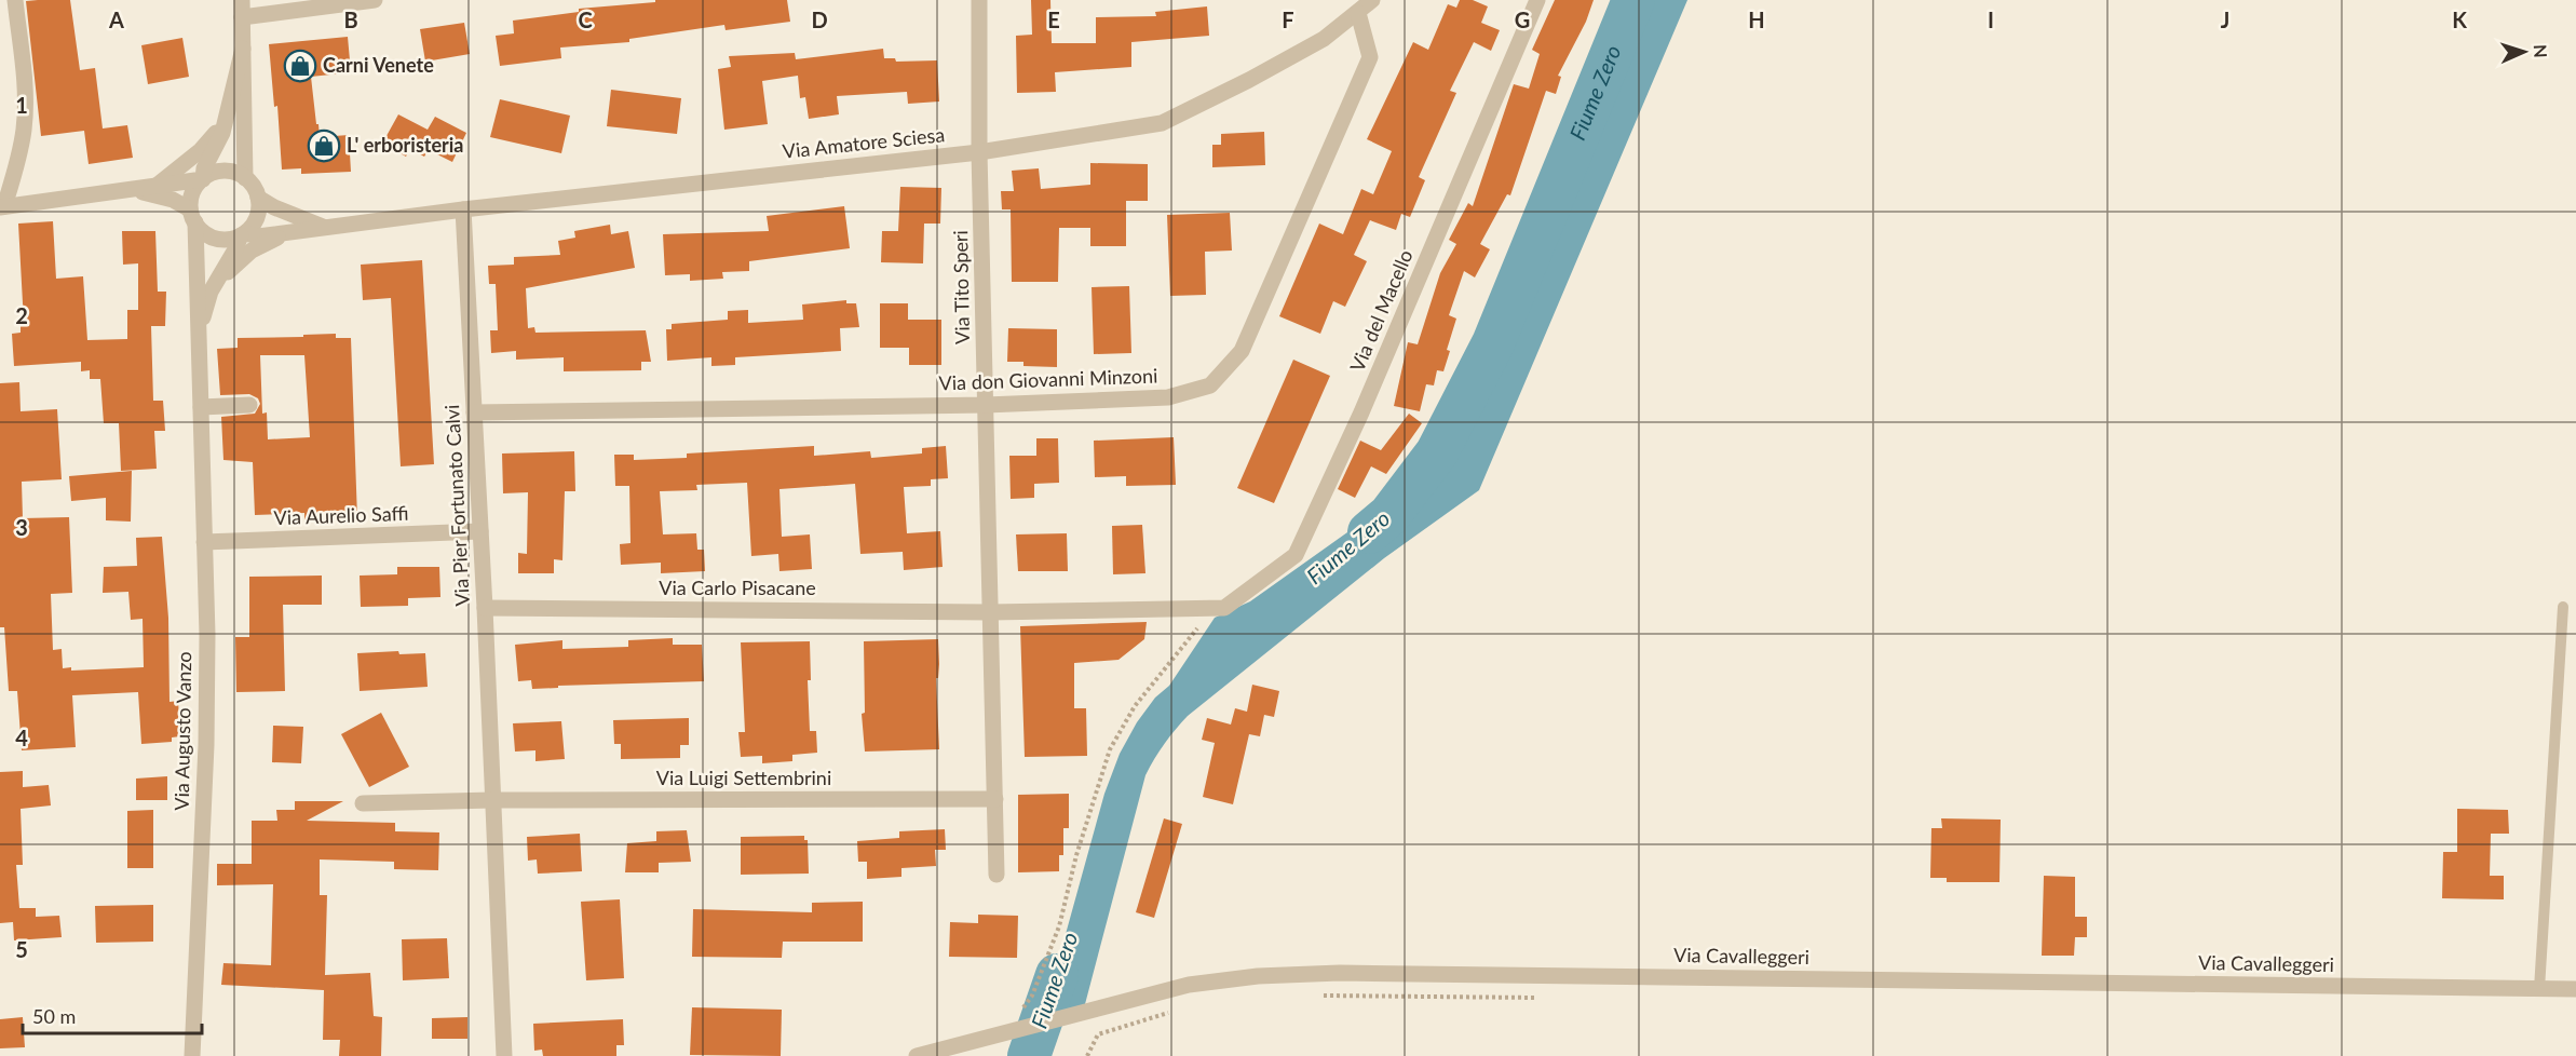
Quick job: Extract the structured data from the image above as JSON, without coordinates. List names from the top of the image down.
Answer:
{
  "streets": {
    "street": [
      "Via Amatore Sciesa",
      "Via Tito Speri",
      "Via del Macello",
      "Via don Giovanni Minzoni",
      "Via Pier Fortunato Calvi",
      "Via Aurelio Saffi",
      "Via Carlo Pisacane",
      "Via Augusto Vanzo",
      "Via Luigi Settembrini",
      "Via Cavalleggeri"
    ]
  },
  "crossings": [
    ["Via Amatore Sciesa", "Via Tito Speri"],
    ["Via Amatore Sciesa", "Via don Giovanni Minzoni"],
    ["Via Amatore Sciesa", "Via Pier Fortunato Calvi"],
    ["Via Amatore Sciesa", "Via Augusto Vanzo"],
    ["Via Tito Speri", "Via don Giovanni Minzoni"],
    ["Via Tito Speri", "Via Carlo Pisacane"],
    ["Via Tito Speri", "Via Luigi Settembrini"],
    ["Via don Giovanni Minzoni", "Via Pier Fortunato Calvi"],
    ["Via Pier Fortunato Calvi", "Via Aurelio Saffi"],
    ["Via Pier Fortunato Calvi", "Via Carlo Pisacane"],
    ["Via Pier Fortunato Calvi", "Via Luigi Settembrini"],
    ["Via Aurelio Saffi", "Via Augusto Vanzo"]
  ],
  "water": ["Fiume Zero"],
  "places": {
    "shop": ["Carni Venete", "L' erboristeria"]
  },
  "scale_bar": "50 m",
  "north": "right",
  "grid": {
    "columns": [
      "A",
      "B",
      "C",
      "D",
      "E",
      "F",
      "G",
      "H",
      "I",
      "J",
      "K"
    ],
    "rows": [
      "1",
      "2",
      "3",
      "4",
      "5"
    ]
  }
}
